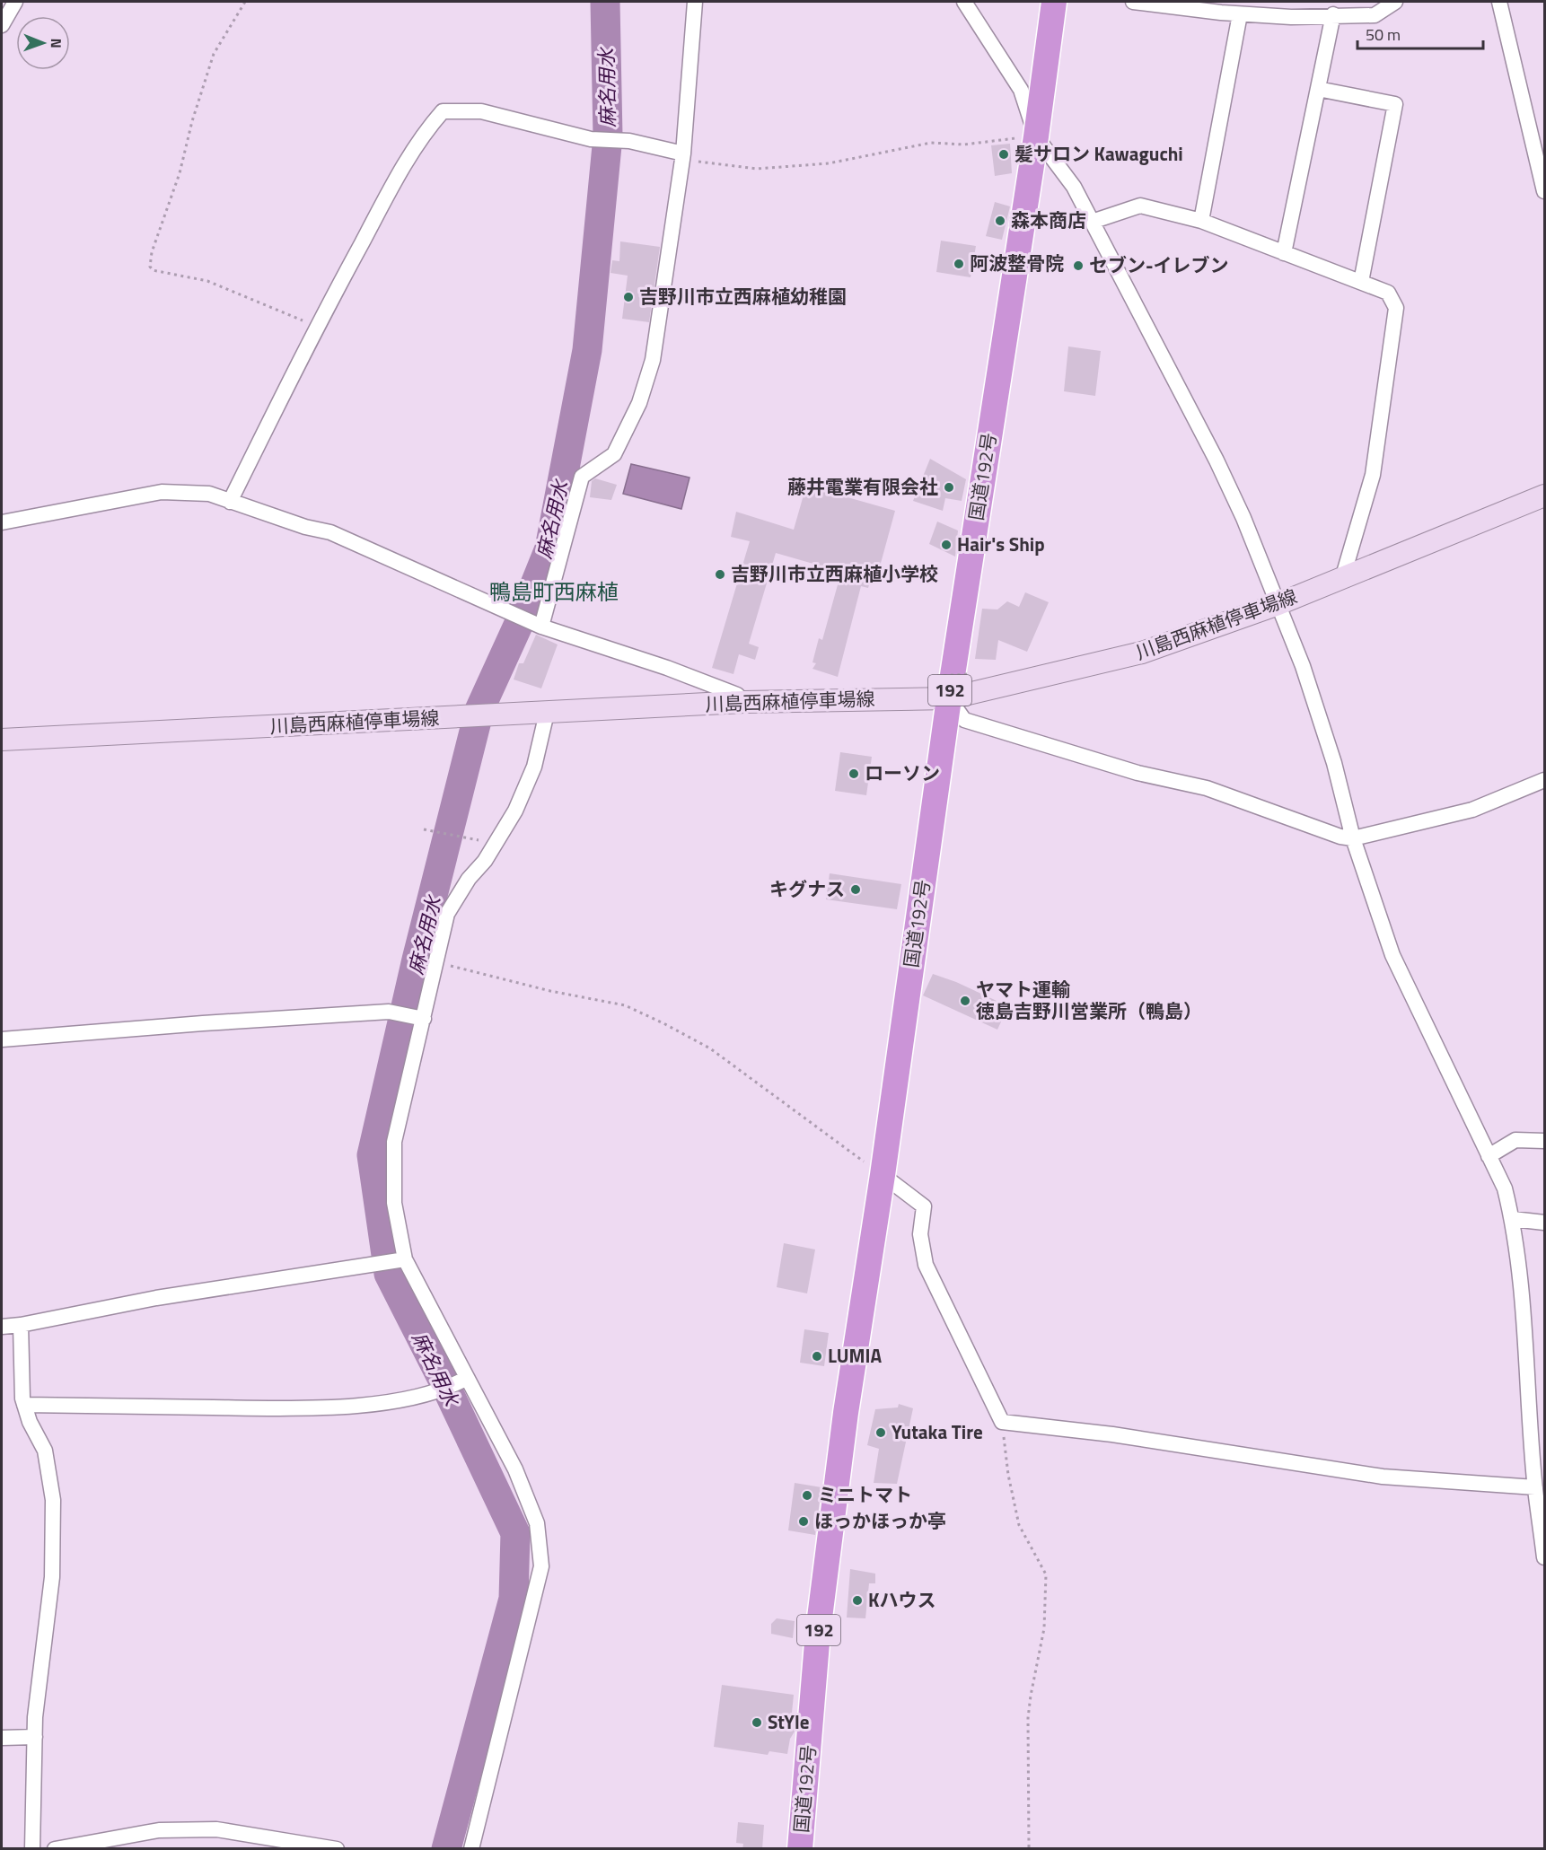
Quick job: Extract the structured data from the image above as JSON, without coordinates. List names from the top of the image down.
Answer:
{
  "streets": {
    "highway": ["国道192号", "192"],
    "main road": ["川島西麻植停車場線"]
  },
  "crossings": [
    ["国道192号", "川島西麻植停車場線"]
  ],
  "districts": ["鴨島町西麻植"],
  "water": ["麻名用水"],
  "places": [
    "髪サロン Kawaguchi",
    "森本商店",
    "阿波整骨院",
    "セブン-イレブン",
    "吉野川市立西麻植幼稚園",
    "藤井電業有限会社",
    "Hair's Ship",
    "吉野川市立西麻植小学校",
    "ローソン",
    "キグナス",
    "ヤマト運輸 徳島吉野川営業所（鴨島）",
    "LUMIA",
    "Yutaka Tire",
    "ミニトマト",
    "ほっかほっか亭",
    "Kハウス",
    "StYle"
  ],
  "scale_bar": "50 m",
  "north": "right"
}
